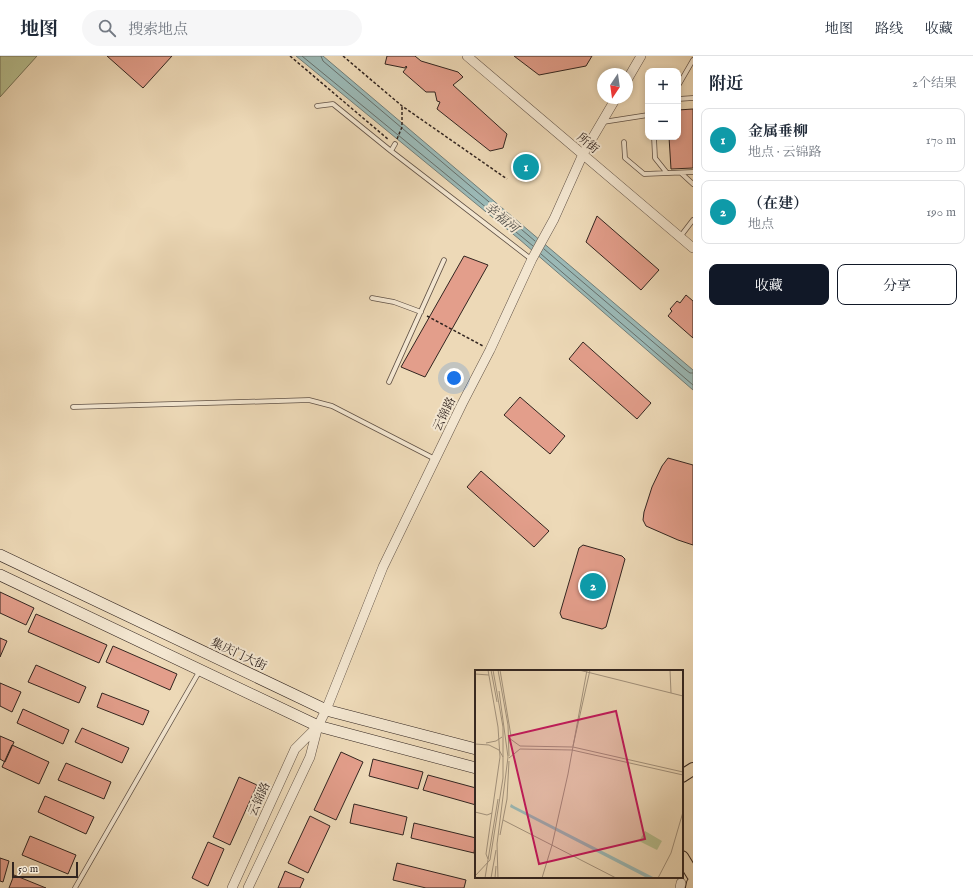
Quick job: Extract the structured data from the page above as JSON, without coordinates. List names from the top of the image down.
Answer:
{
  "streets": {
    "main road": ["集庆门大街"],
    "street": ["所街", "云锦路"]
  },
  "crossings": [
    ["所街", "云锦路"],
    ["云锦路", "集庆门大街"]
  ],
  "water": ["幸福河"],
  "scale_bar": "50 m",
  "north": "bottom",
  "page": {
    "header": "地图",
    "search": "搜索地点",
    "nav": ["地图", "路线", "收藏"],
    "heading": ["附近", "2个结果"],
    "map_buttons": ["+", "−"],
    "list": [
      {
        "mark": "1",
        "name": "金属垂柳",
        "note": "地点 · 云锦路",
        "value": "170 m"
      },
      {
        "mark": "2",
        "name": "（在建）",
        "note": "地点",
        "value": "190 m"
      }
    ],
    "pins": ["1", "2"],
    "buttons": ["收藏", "分享"],
    "scale": "50 m"
  }
}
